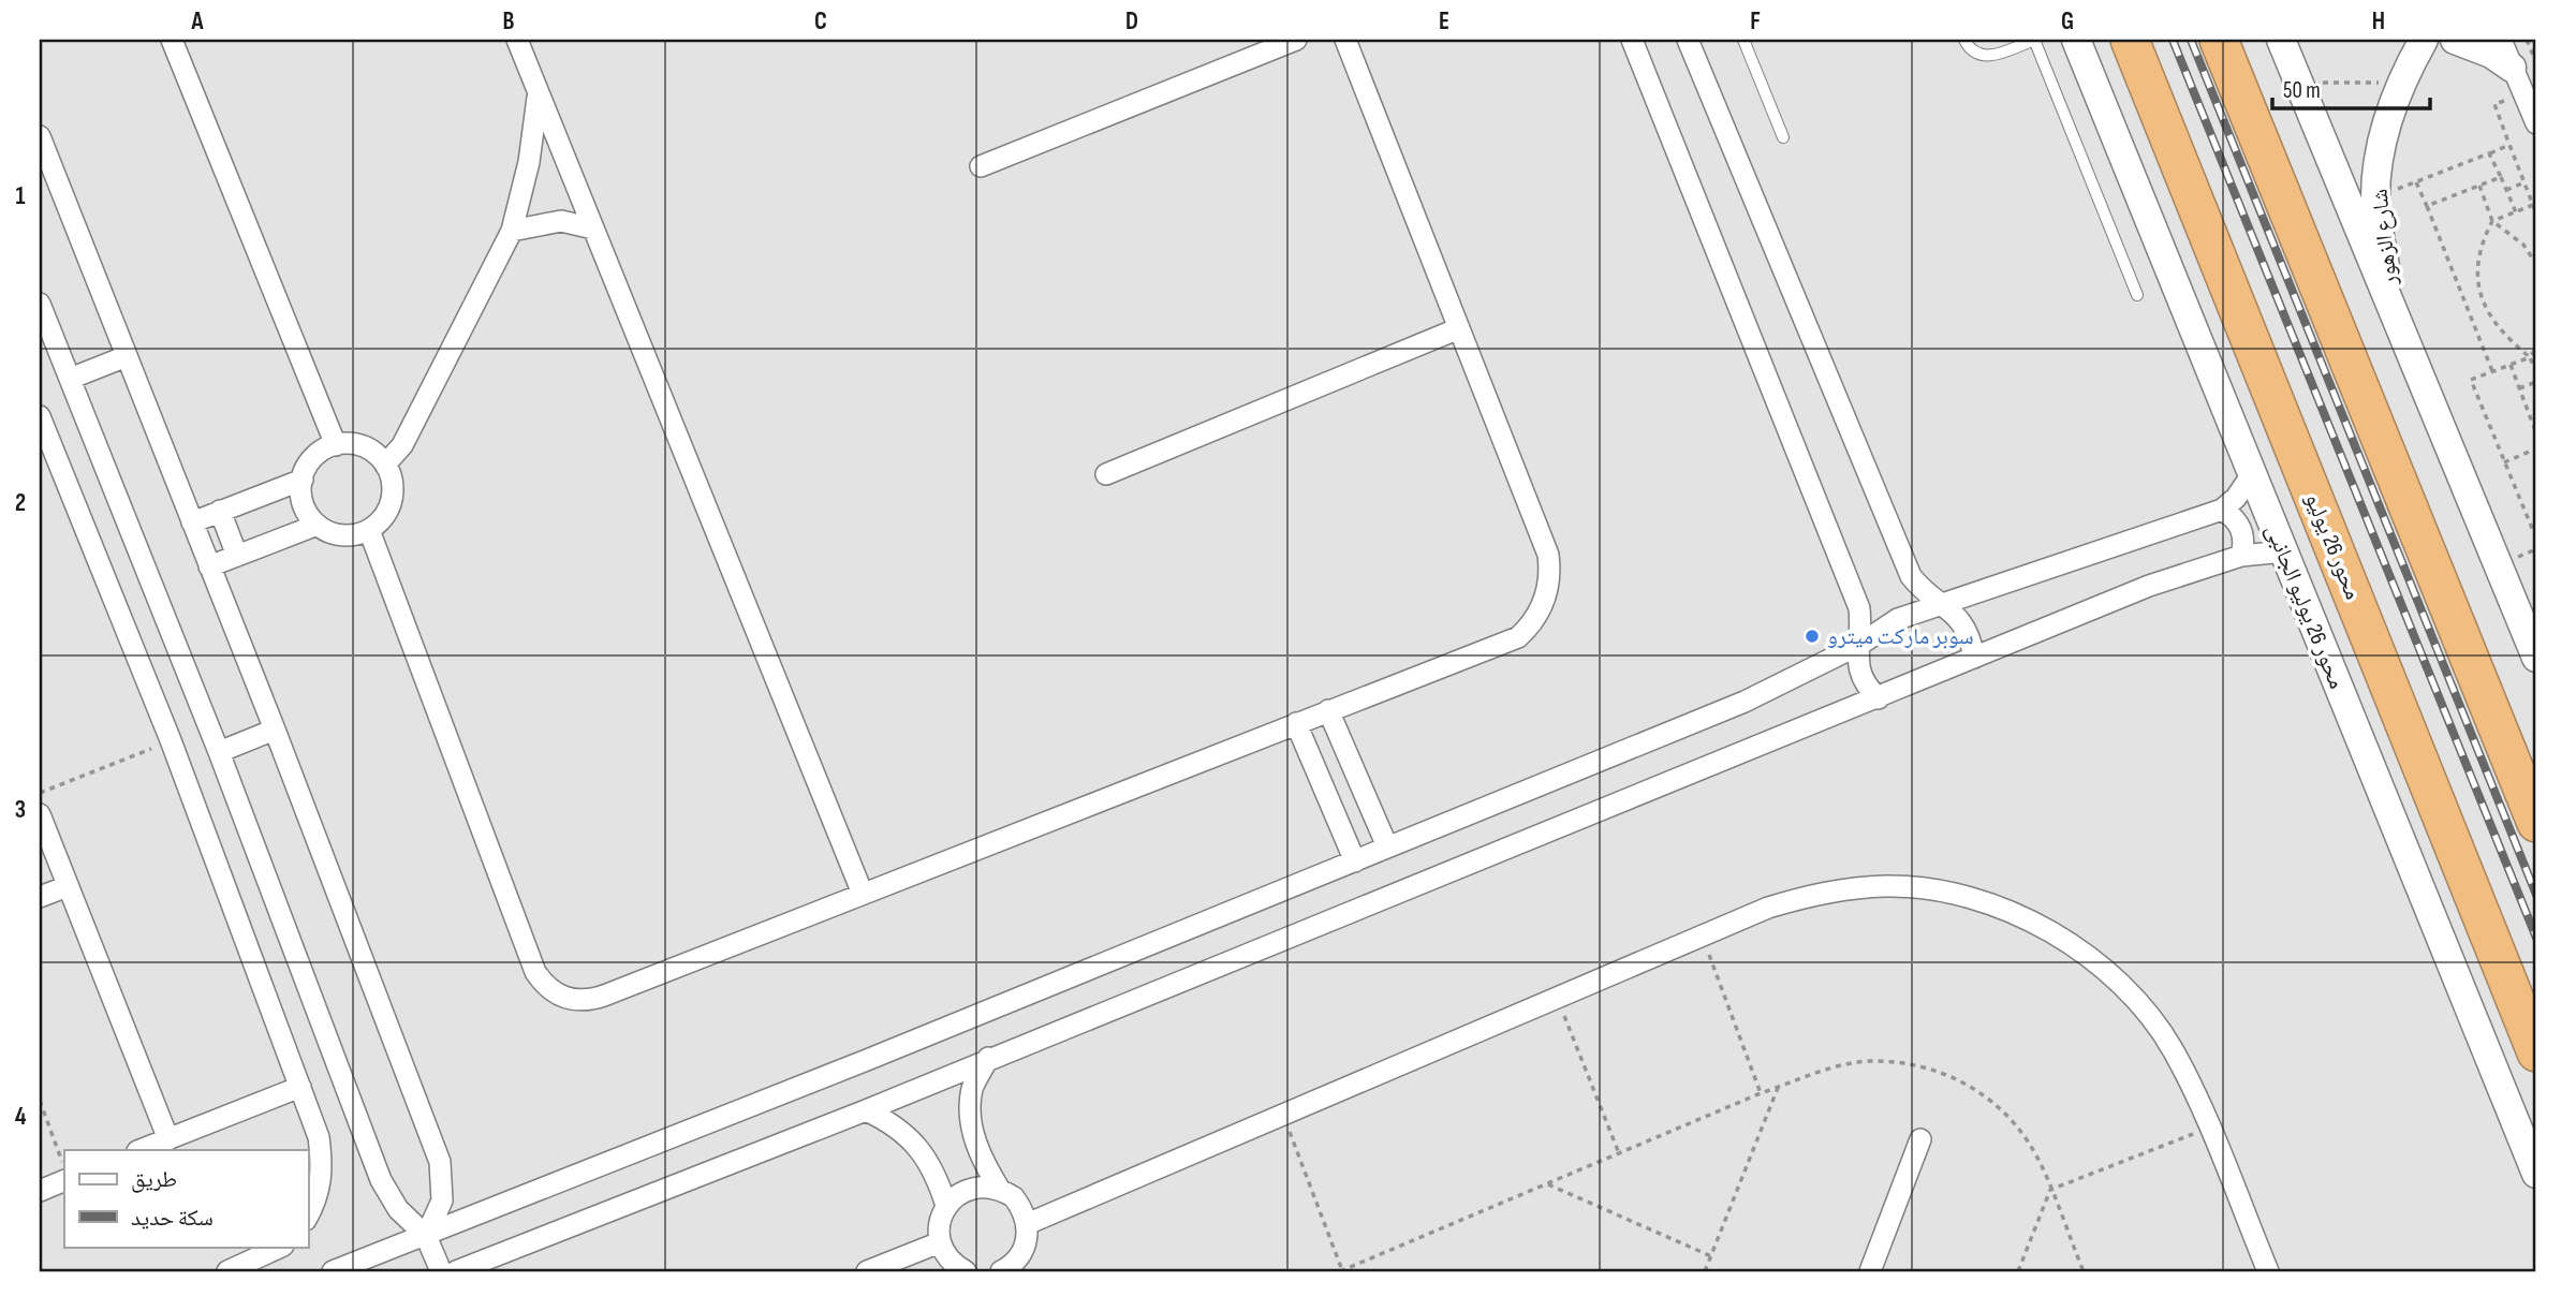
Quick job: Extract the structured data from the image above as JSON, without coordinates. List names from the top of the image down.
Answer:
{
  "streets": {
    "highway": ["محور 26 يوليو"],
    "main road": ["شارع الزهور", "محور 26 يوليو الجانبى"]
  },
  "places": ["سوبر ماركت ميترو"],
  "legend": ["طريق", "سكة حديد"],
  "scale_bar": "50 m",
  "grid": {
    "columns": [
      "A",
      "B",
      "C",
      "D",
      "E",
      "F",
      "G",
      "H"
    ],
    "rows": [
      "1",
      "2",
      "3",
      "4"
    ]
  }
}
